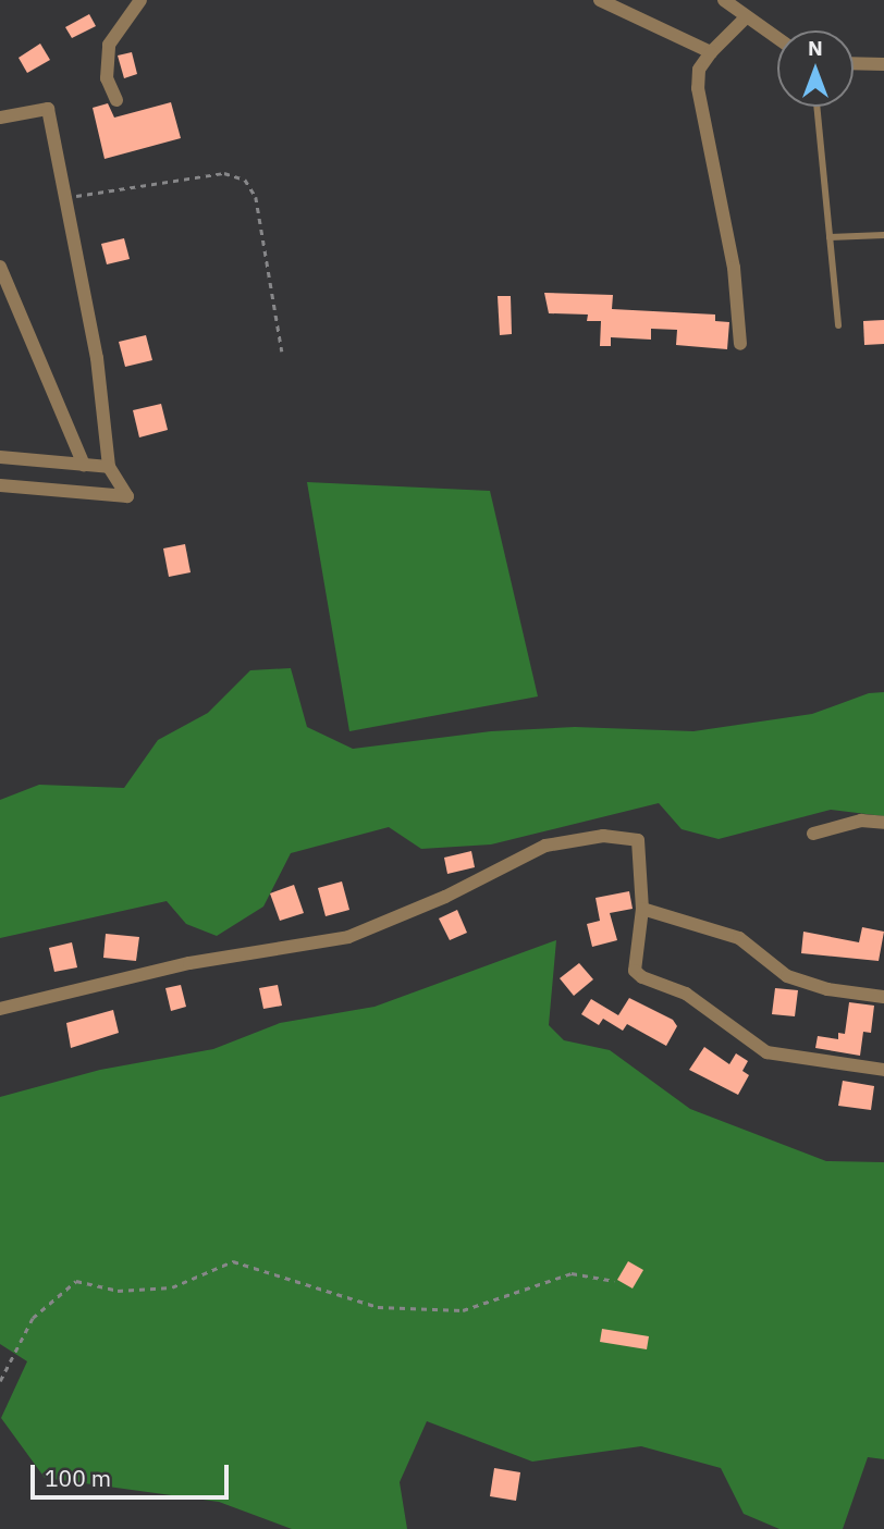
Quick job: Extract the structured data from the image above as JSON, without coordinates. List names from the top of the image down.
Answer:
{
  "scale_bar": "100 m",
  "north": "top"
}
